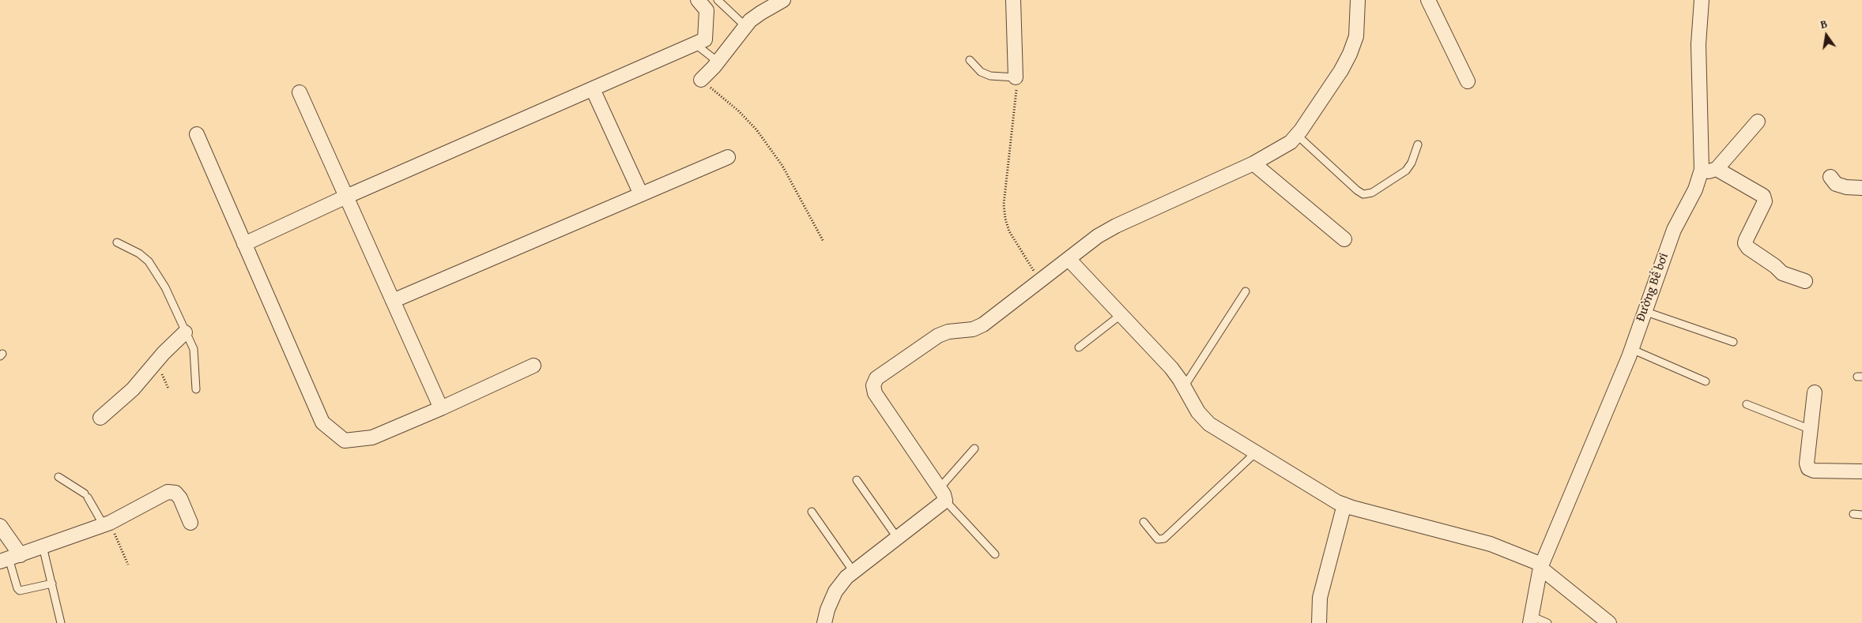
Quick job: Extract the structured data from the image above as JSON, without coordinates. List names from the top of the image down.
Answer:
{
  "streets": {
    "street": ["Đường Bể bơi"]
  },
  "north": "top"
}
